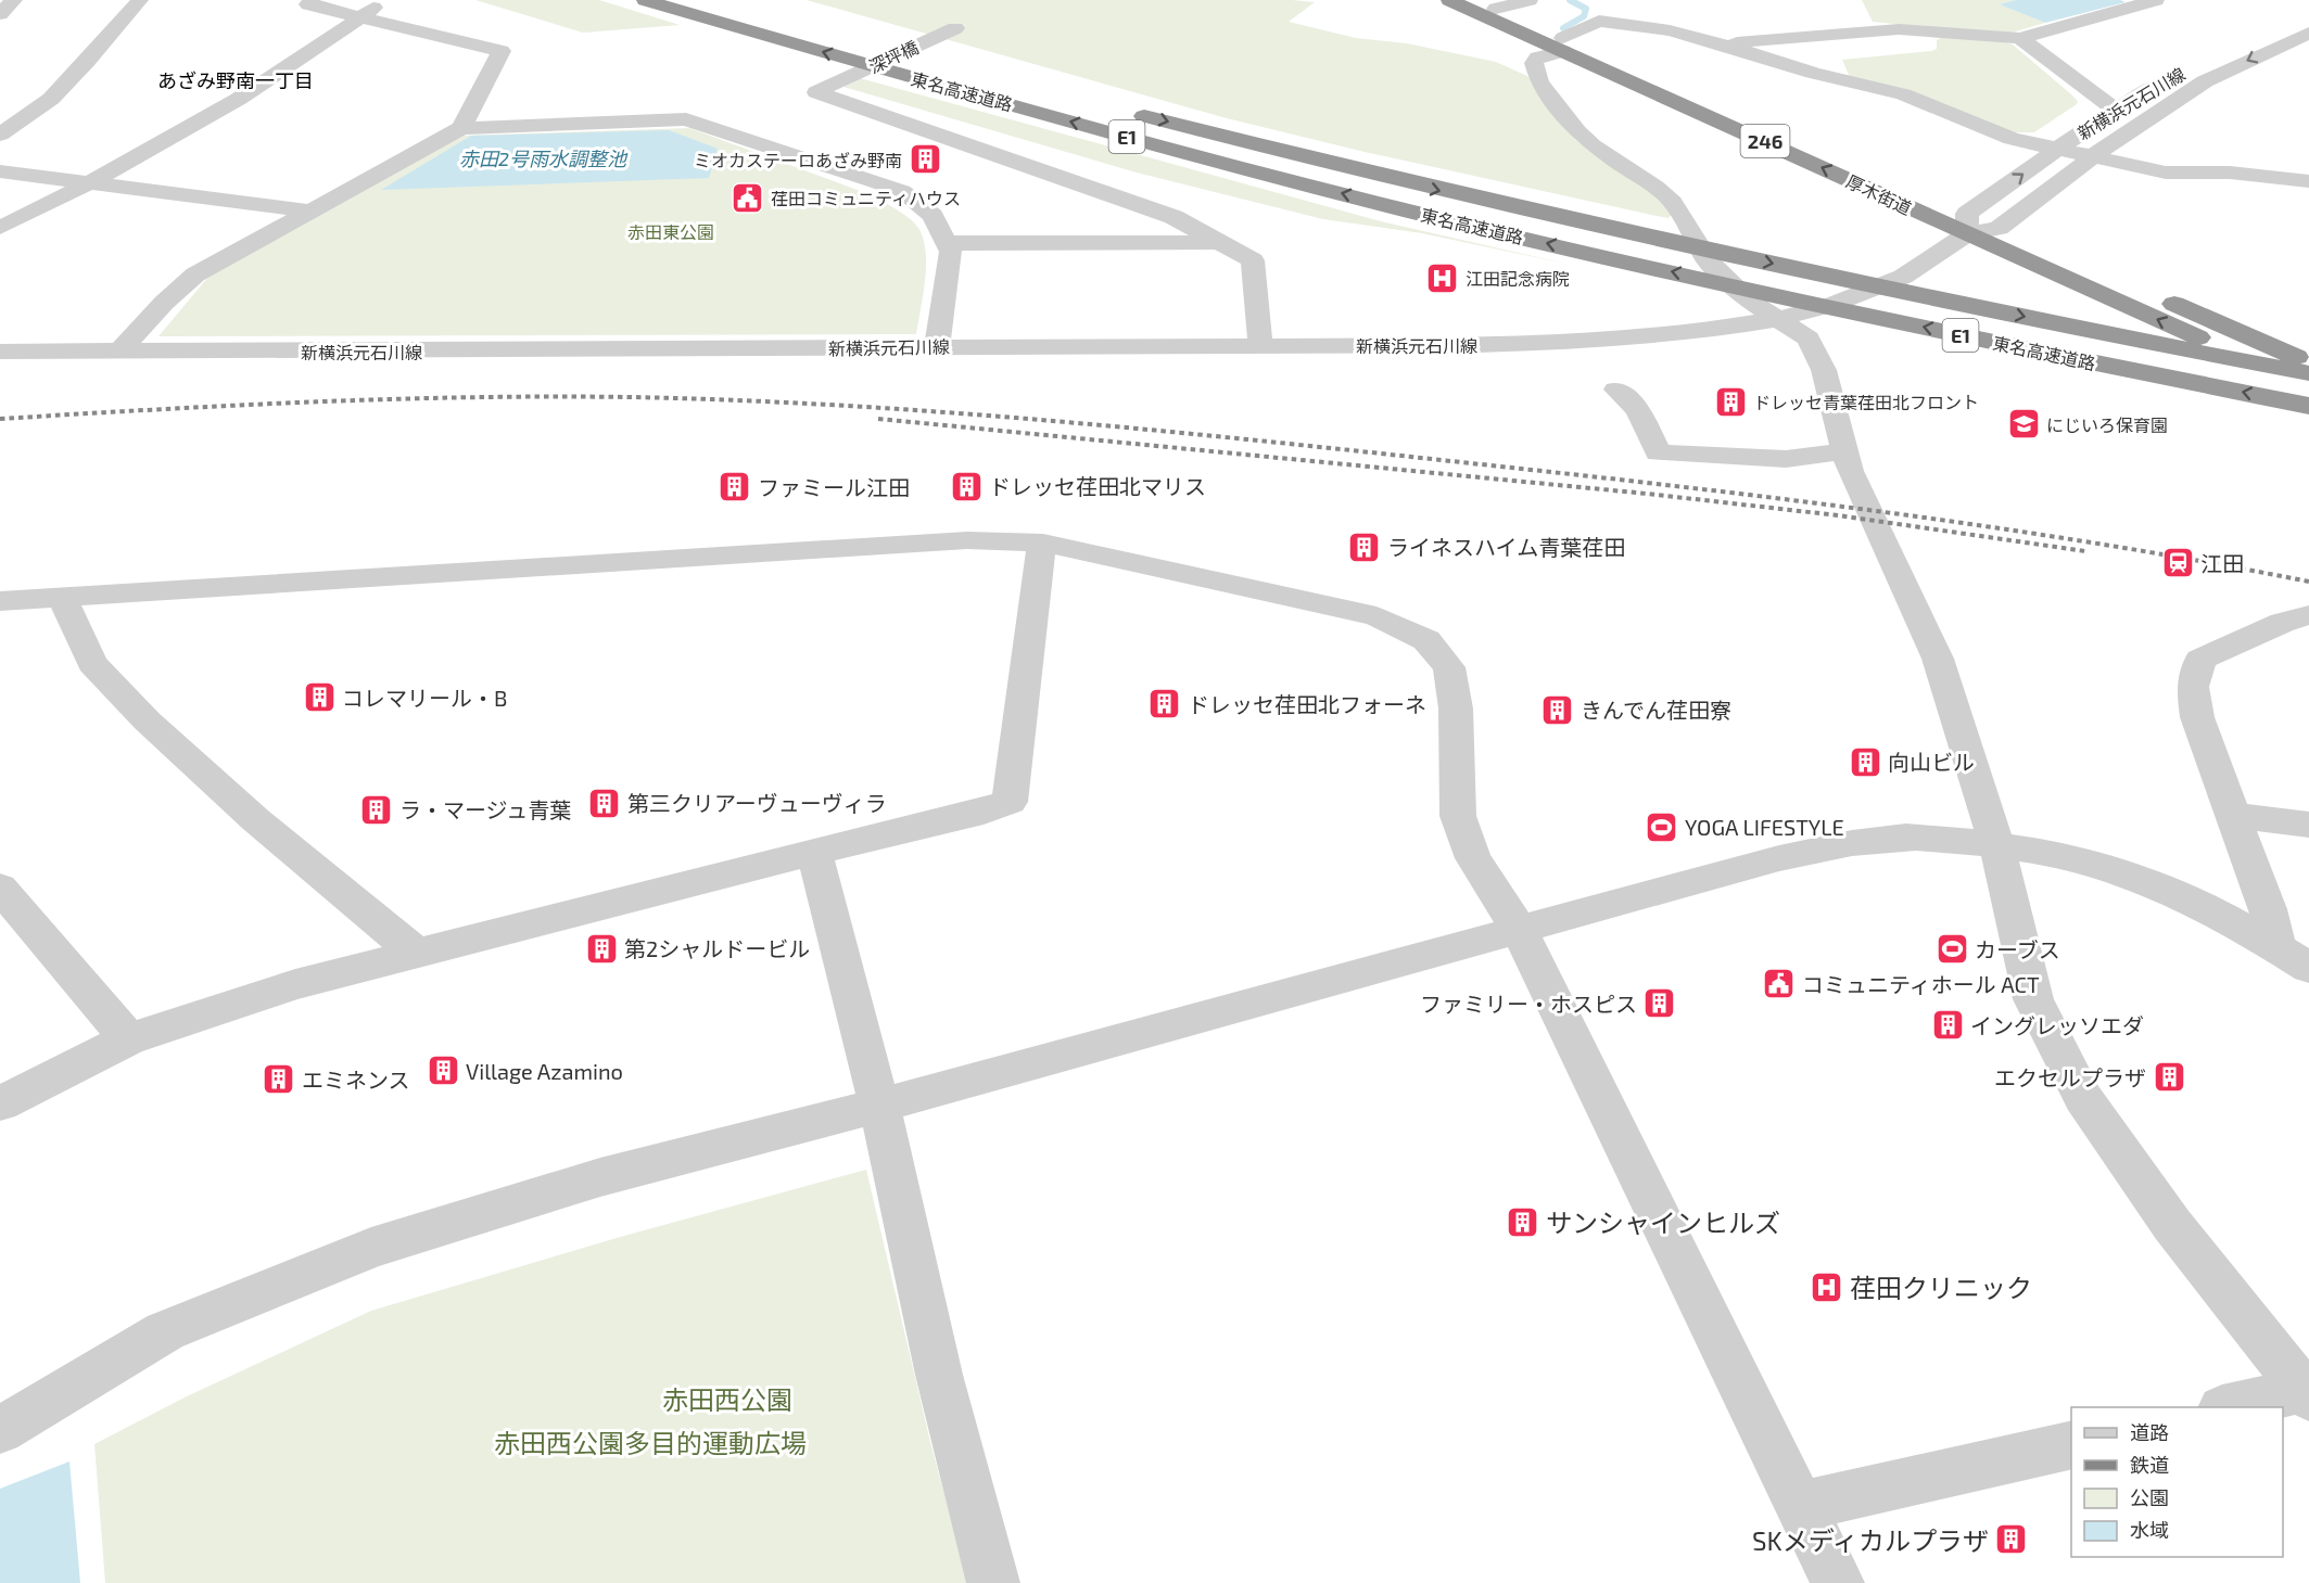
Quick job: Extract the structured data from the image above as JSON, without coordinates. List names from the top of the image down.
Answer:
{
  "streets": {
    "highway": [
      "東名高速道路",
      "E1",
      "246",
      "厚木街道"
    ],
    "street": ["深坪橋", "新横浜元石川線"]
  },
  "crossings": [
    ["新横浜元石川線", "厚木街道"]
  ],
  "districts": ["あざみ野南一丁目"],
  "water": ["赤田2号雨水調整池"],
  "parks": ["赤田東公園", "赤田西公園", "赤田西公園多目的運動広場"],
  "places": {
    "building": [
      "ミオカステーロあざみ野南",
      "ドレッセ青葉荏田北フロント",
      "ドレッセ荏田北マリス",
      "ファミール江田",
      "ライネスハイム青葉荏田",
      "コレマリール・B",
      "ドレッセ荏田北フォーネ",
      "きんでん荏田寮",
      "向山ビル",
      "第三クリアーヴューヴィラ",
      "ラ・マージュ青葉",
      "第2シャルドービル",
      "ファミリー・ホスピス",
      "イングレッソエダ",
      "Village Azamino",
      "エクセルプラザ",
      "エミネンス",
      "サンシャインヒルズ",
      "SKメディカルプラザ"
    ],
    "public building": ["荏田コミュニティハウス", "コミュニティホール ACT"],
    "hospital": ["江田記念病院", "荏田クリニック"],
    "school or university": ["にじいろ保育園"],
    "station": ["江田"],
    "sports": ["YOGA LIFESTYLE", "カーブス"]
  },
  "legend": [
    "道路",
    "鉄道",
    "公園",
    "水域"
  ]
}
